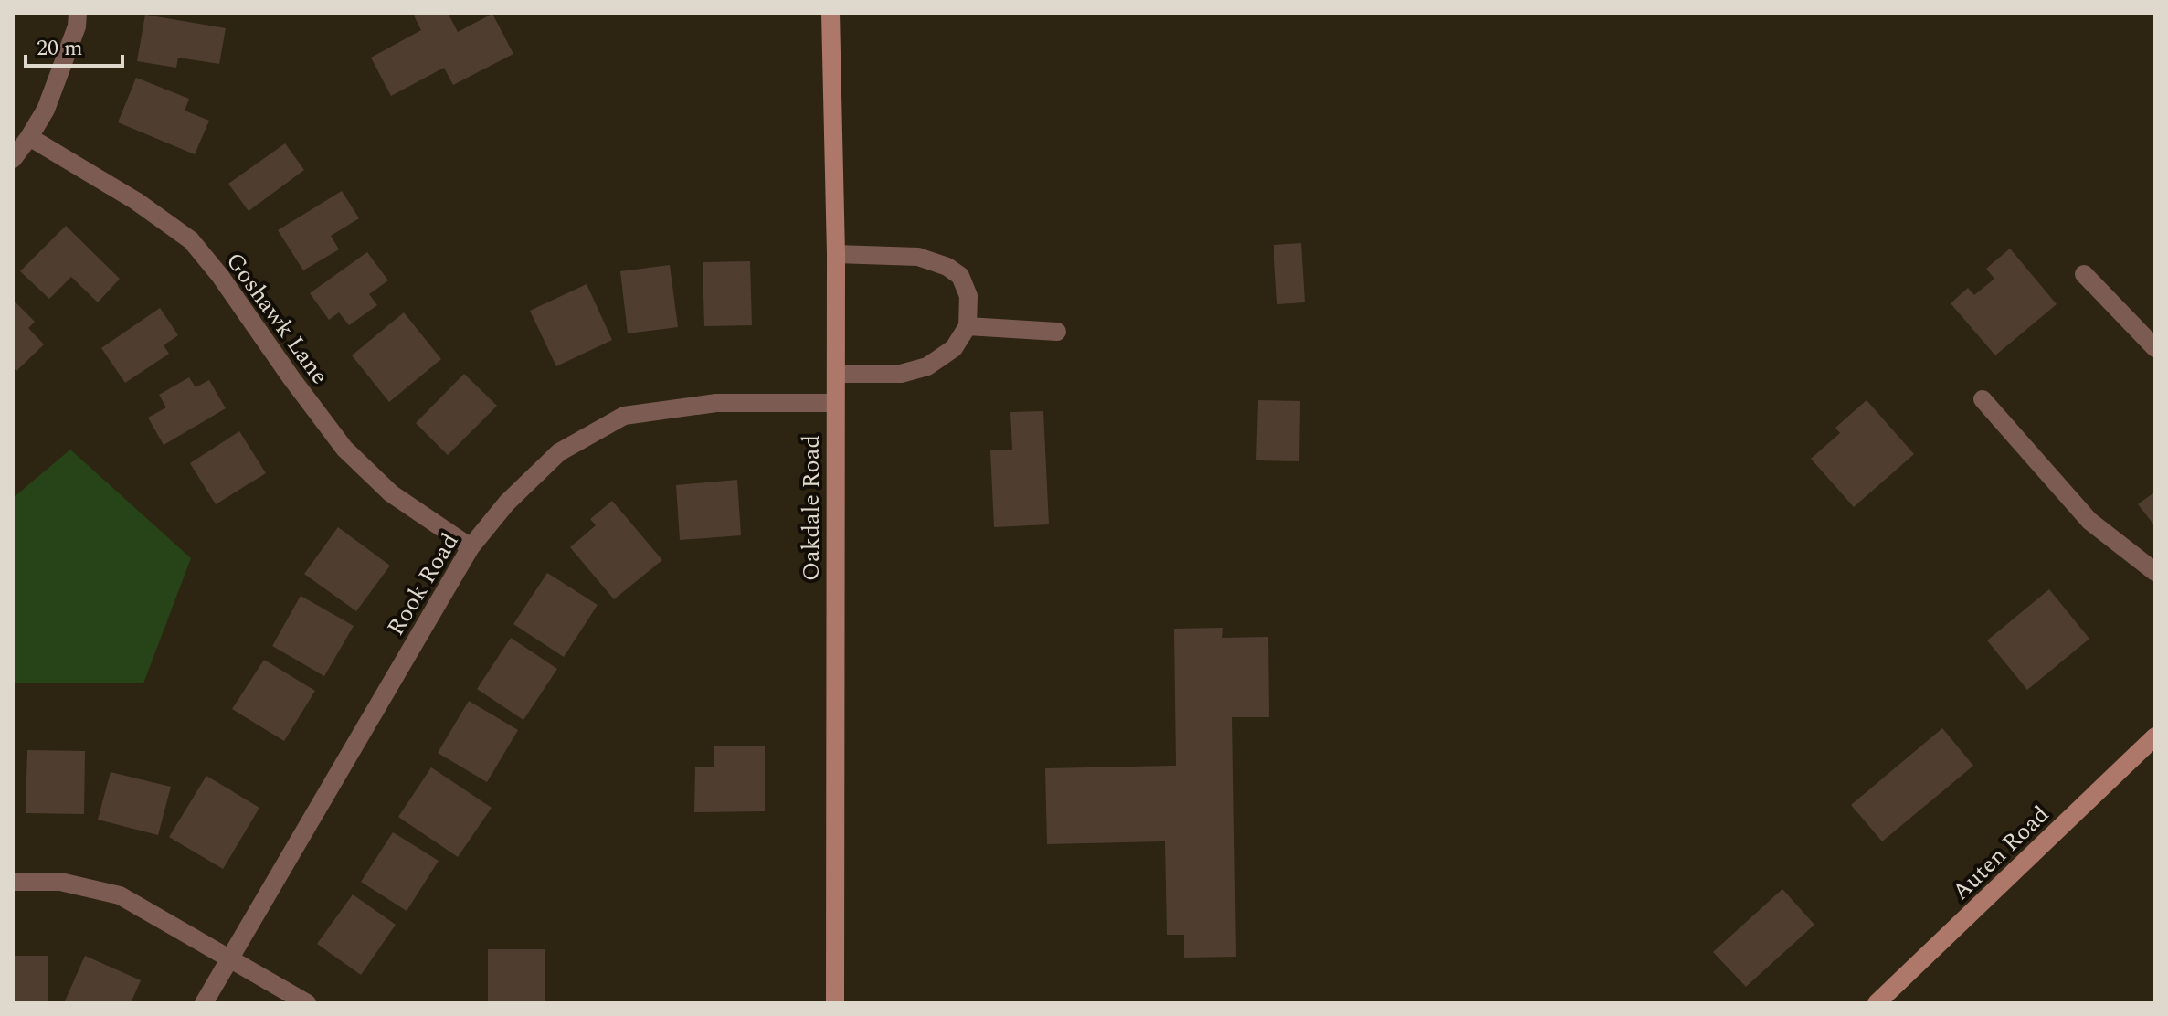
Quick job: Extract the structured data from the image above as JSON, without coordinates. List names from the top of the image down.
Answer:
{
  "streets": {
    "main road": ["Oakdale Road", "Auten Road"],
    "street": ["Goshawk Lane", "Rook Road"]
  },
  "crossings": [
    ["Goshawk Lane", "Rook Road"],
    ["Oakdale Road", "Rook Road"]
  ],
  "scale_bar": "20 m"
}
